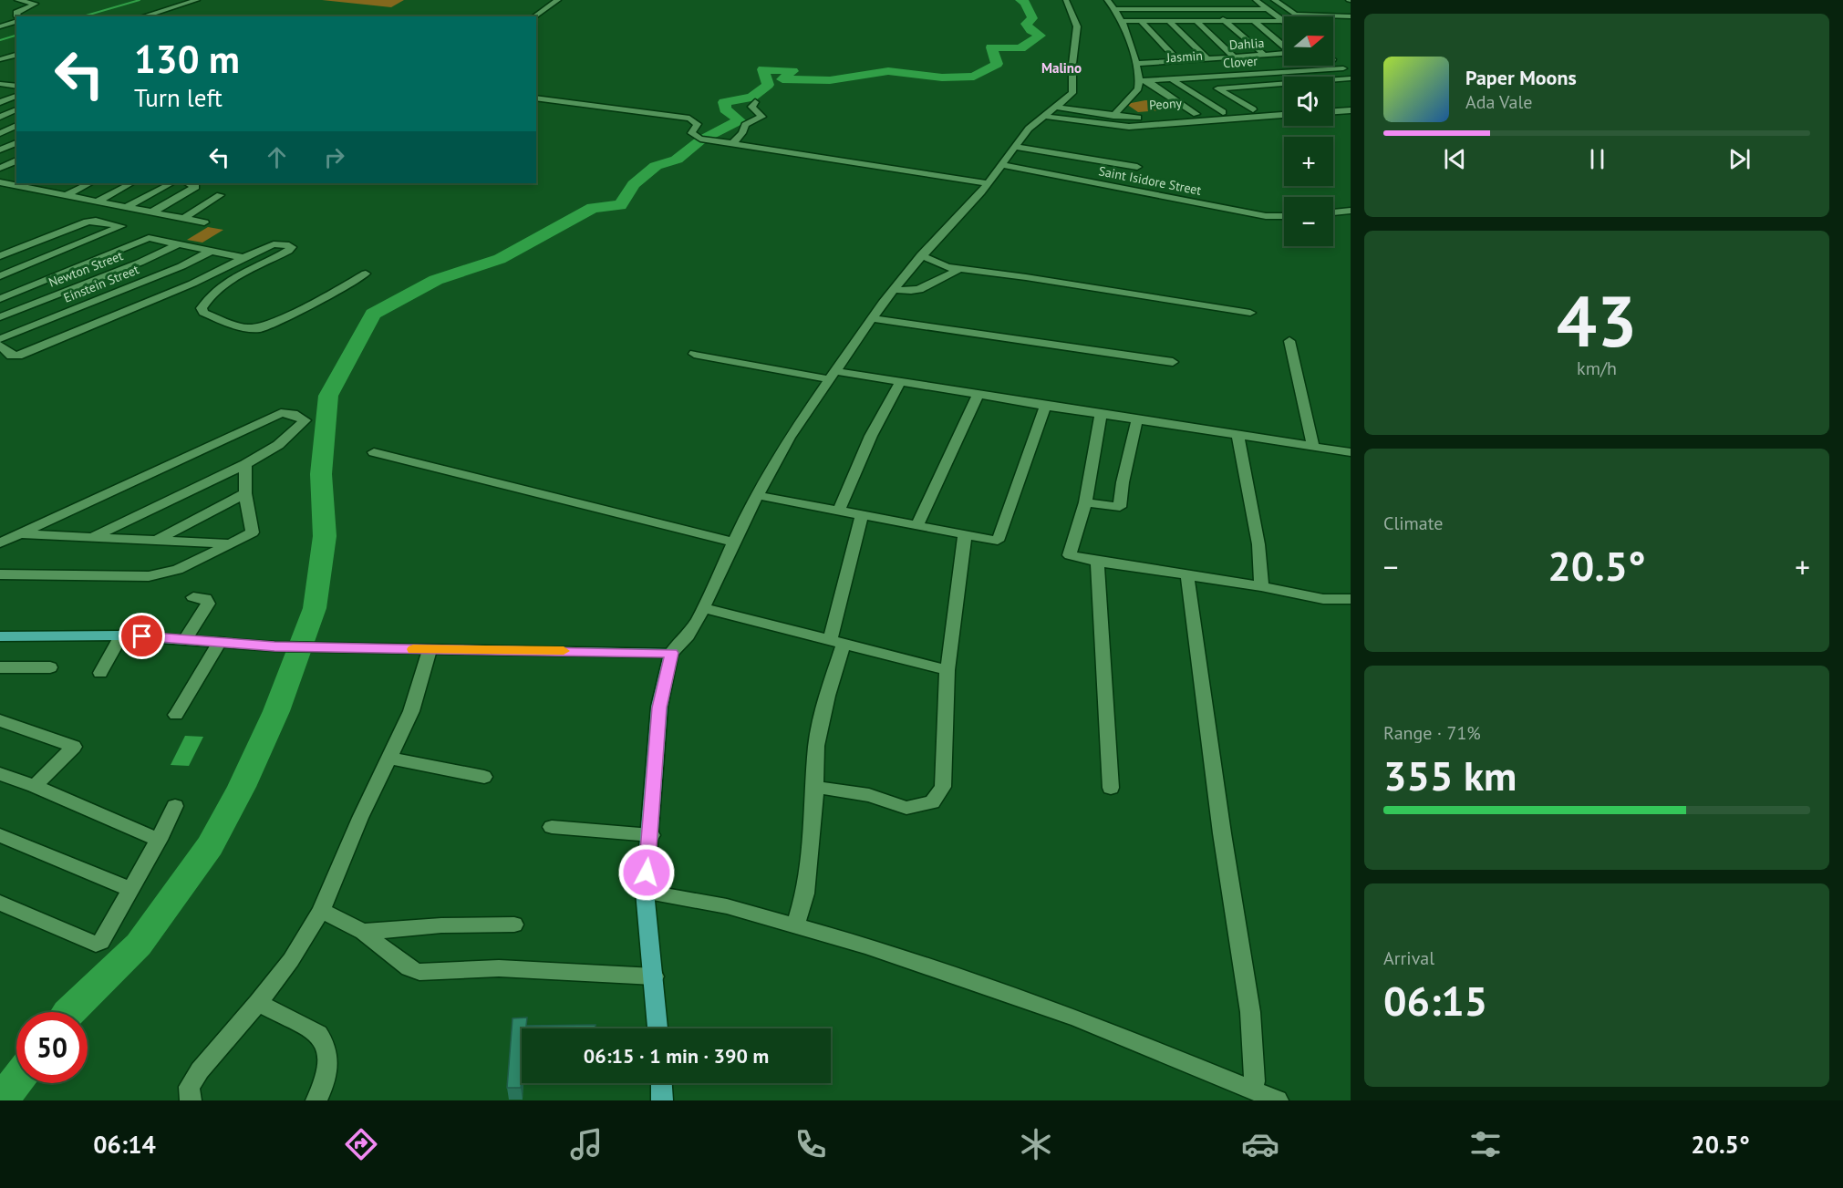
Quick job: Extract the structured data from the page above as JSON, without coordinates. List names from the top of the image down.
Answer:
{
  "streets": {
    "street": [
      "Dahlia",
      "Jasmin",
      "Clover",
      "Peony",
      "Saint Isidore Street",
      "Newton Street",
      "Einstein Street"
    ]
  },
  "districts": ["Malino"],
  "north": "right",
  "page": {
    "map_buttons": ["+", "−"],
    "turn": ["130 m", "Turn left"],
    "song": ["Paper Moons", "Ada Vale"],
    "tile": [
      ["43", "km/h"],
      "Climate",
      ["Range · 71%", "355 km"],
      ["Arrival", "06:15"]
    ],
    "heat": ["−", "20.5°", "+"],
    "limit": "50",
    "trip": "06:15 · 1 min · 390 m",
    "tabs": ["06:14", "20.5°"]
  }
}
